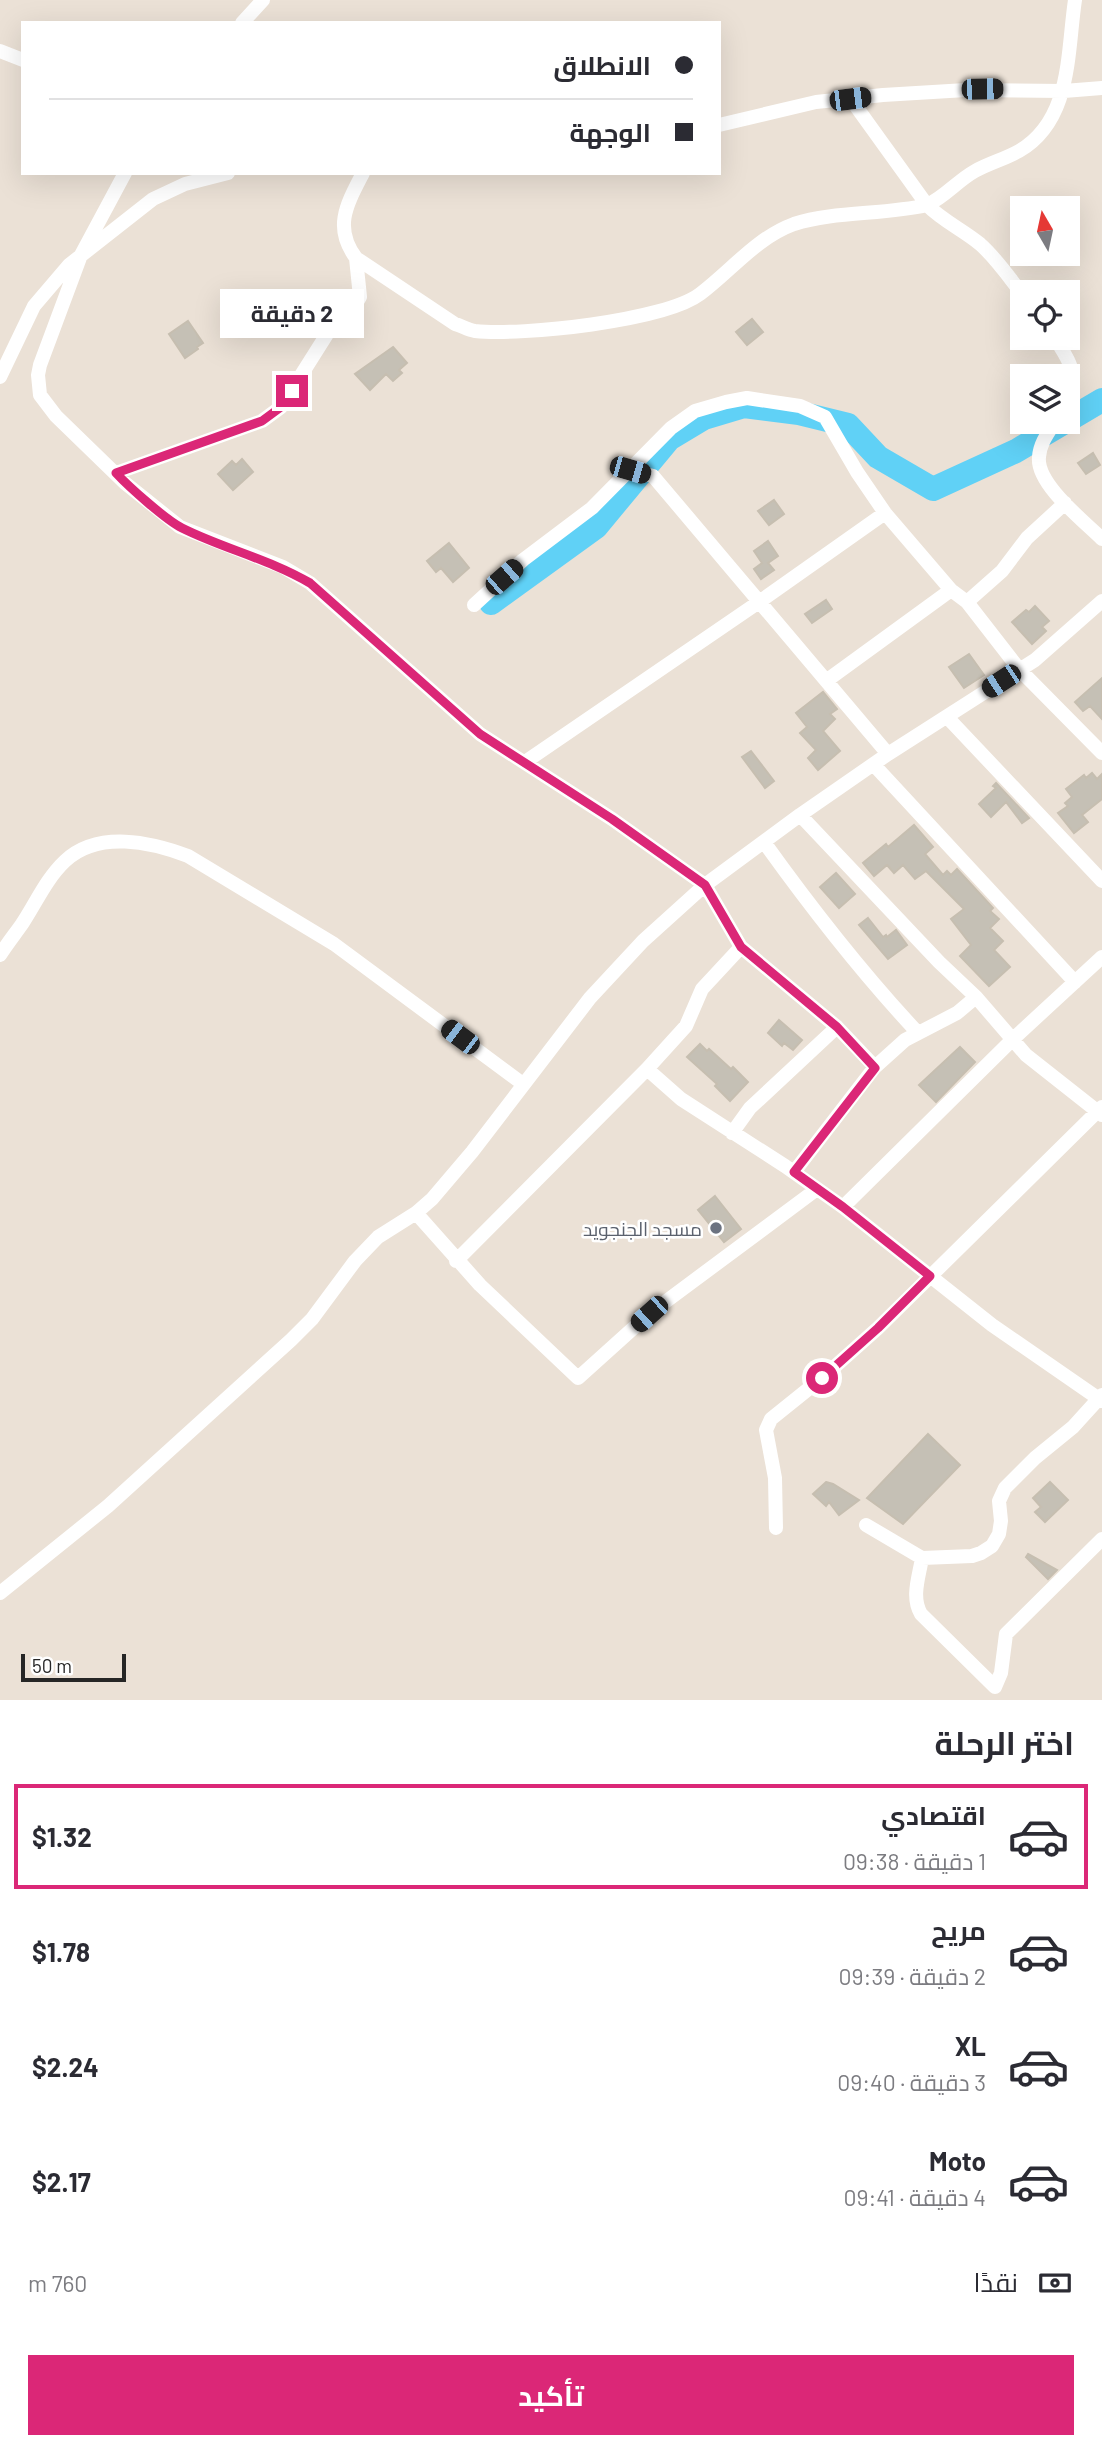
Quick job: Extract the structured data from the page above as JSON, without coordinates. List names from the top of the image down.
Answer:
{
  "places": ["مسجد الجنجويد"],
  "scale_bar": "50 m",
  "north": "top",
  "page": {
    "banner": ["الانطلاق", "الوجهة"],
    "bubble": "2 دقيقة",
    "scale": "50 m",
    "heading": "اختر الرحلة",
    "list": [
      {
        "name": "اقتصادي",
        "note": "1 دقيقة · 09:38",
        "value": "$1.32"
      },
      {
        "name": "مريح",
        "note": "2 دقيقة · 09:39",
        "value": "$1.78"
      },
      {
        "name": "XL",
        "note": "3 دقيقة · 09:40",
        "value": "$2.24"
      },
      {
        "name": "Moto",
        "note": "4 دقيقة · 09:41",
        "value": "$2.17"
      }
    ],
    "pay": ["نقدًا", "760 m"],
    "buttons": "تأكيد"
  }
}
